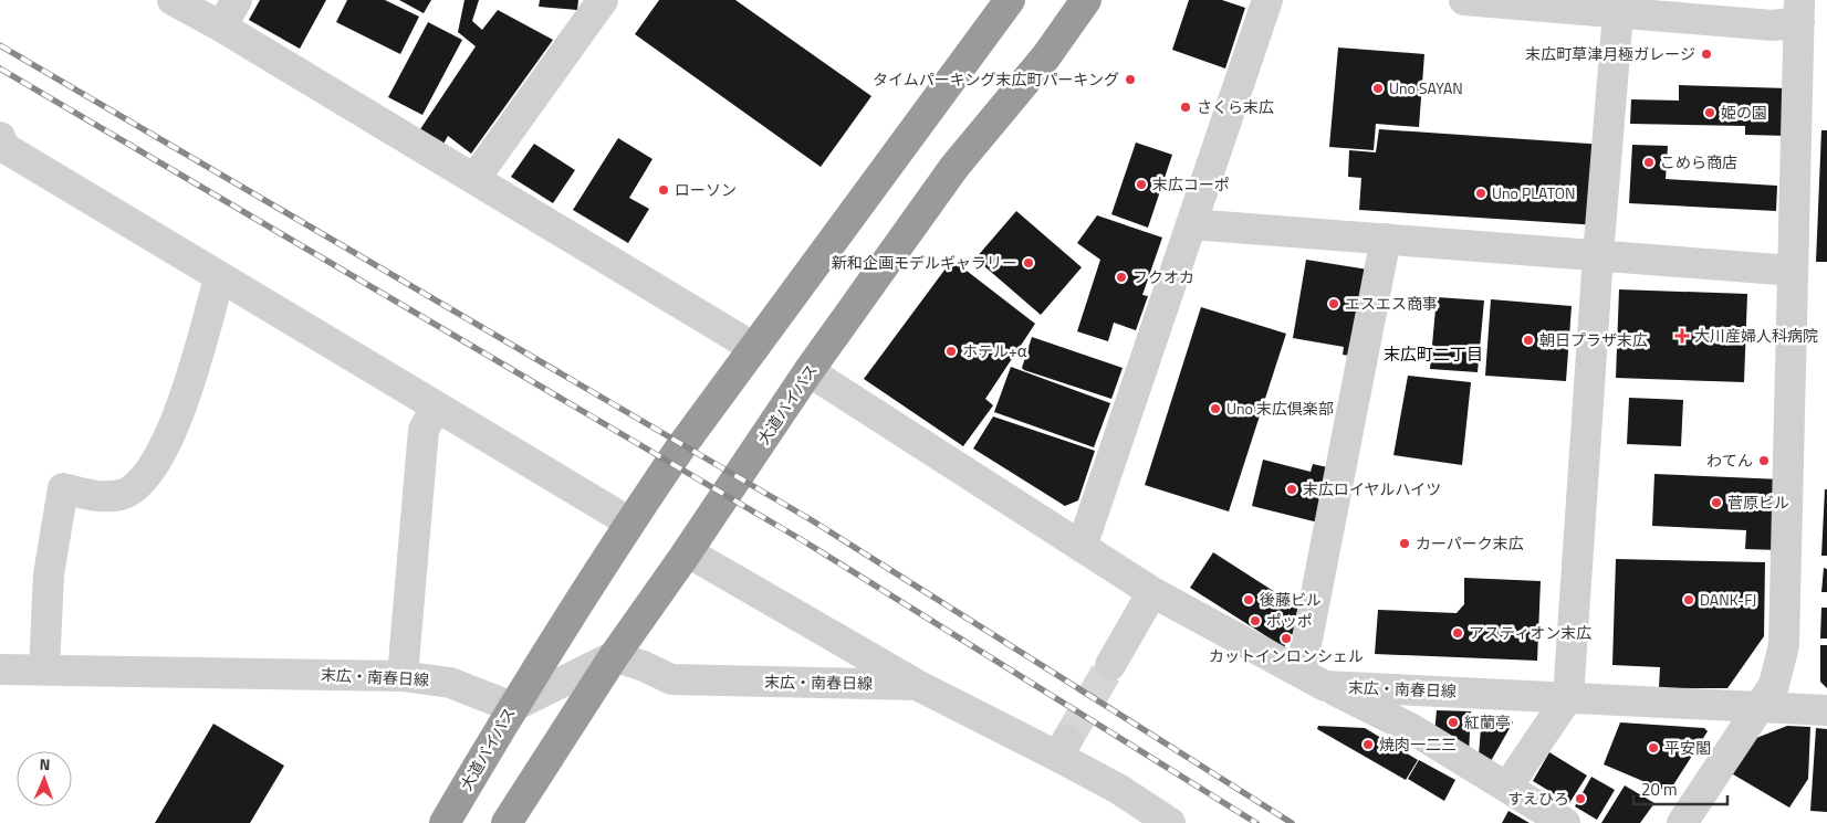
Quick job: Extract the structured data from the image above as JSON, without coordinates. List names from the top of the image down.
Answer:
{
  "streets": {
    "highway": ["大道バイパス"],
    "street": ["末広・南春日線"]
  },
  "crossings": [
    ["大道バイパス", "末広・南春日線"]
  ],
  "districts": ["末広町二丁目"],
  "places": {
    "other": [
      "末広町草津月極ガレージ",
      "タイムパーキング末広町パーキング",
      "Uno SAYAN",
      "さくら末広",
      "姫の園",
      "こめら商店",
      "末広コーポ",
      "ローソン",
      "Uno PLATON",
      "新和企画モデルギャラリー",
      "フクオカ",
      "エスエス商事",
      "朝日プラザ末広",
      "ホテル+α",
      "Uno 末広倶楽部",
      "わてん",
      "末広ロイヤルハイツ",
      "菅原ビル",
      "カーパーク末広",
      "後藤ビル",
      "DANK-FJ",
      "ポッポ",
      "アスティオン末広",
      "カットインロンシェル",
      "紅蘭亭",
      "焼肉一二三",
      "平安閣",
      "すえひろ"
    ],
    "health": ["大川産婦人科病院"]
  },
  "scale_bar": "20 m",
  "north": "top"
}
